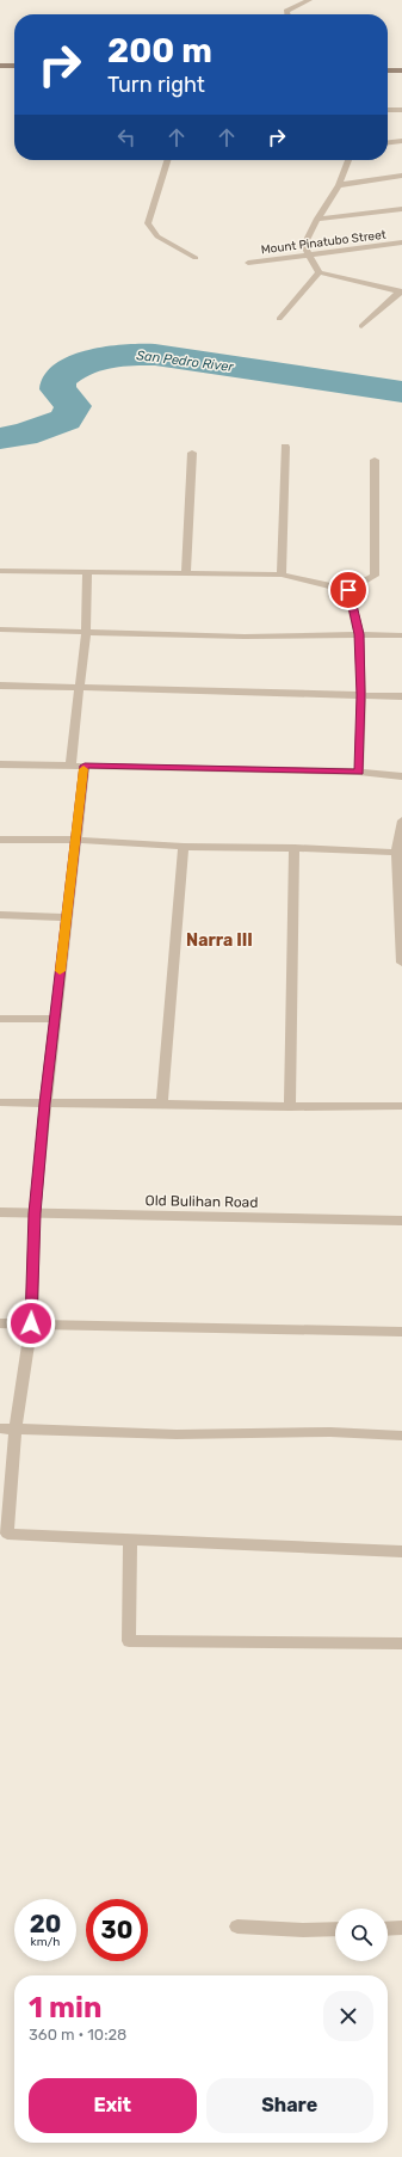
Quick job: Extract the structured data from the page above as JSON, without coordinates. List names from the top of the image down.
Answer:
{
  "streets": {
    "street": ["Mount Pinatubo Street", "Old Bulihan Road"]
  },
  "districts": ["Narra III"],
  "water": ["San Pedro River"],
  "page": {
    "turn": ["200 m", "Turn right"],
    "speed": "20 km/h",
    "limit": "30",
    "heading": ["1 min", "360 m · 10:28"],
    "buttons": ["Exit", "Share"]
  }
}
